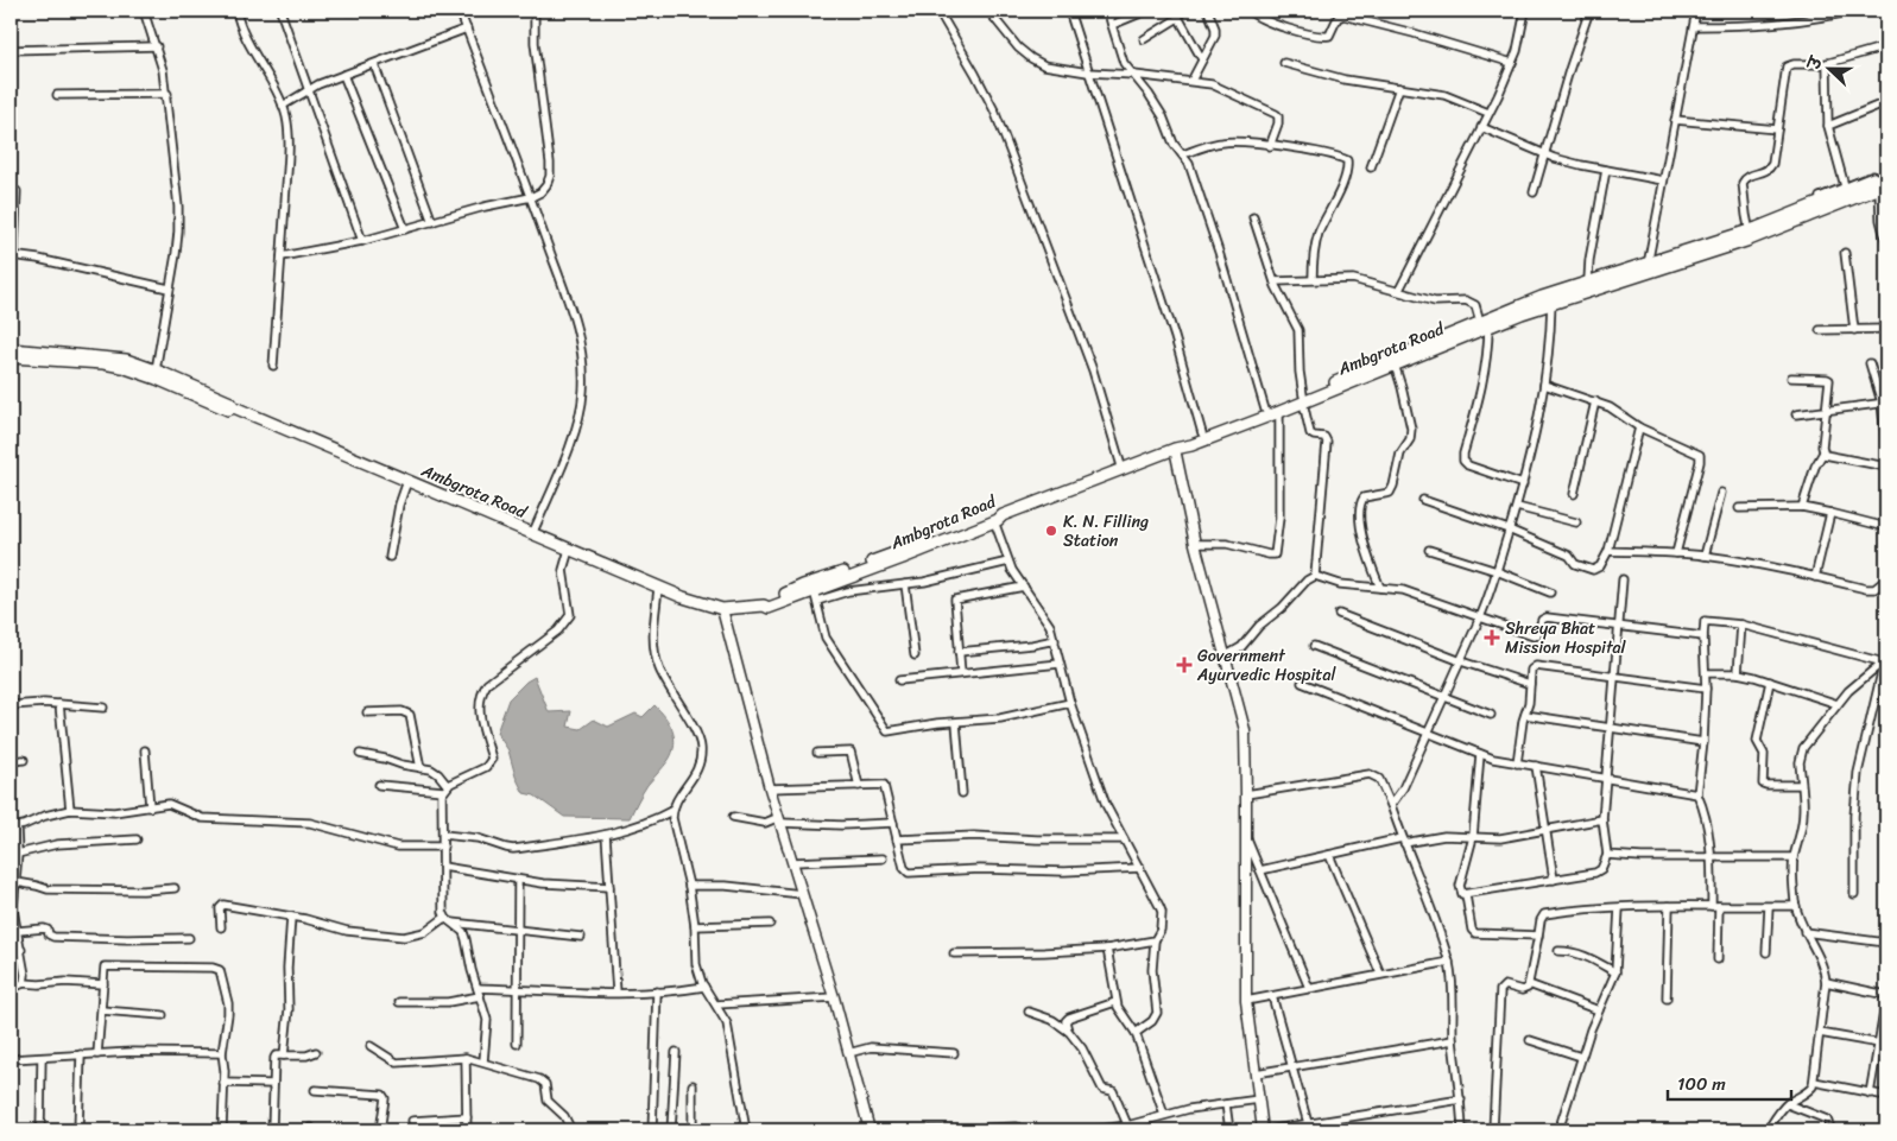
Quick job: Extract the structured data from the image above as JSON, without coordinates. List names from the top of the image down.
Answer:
{
  "streets": {
    "main road": ["Ambgrota Road"]
  },
  "places": {
    "other": ["K. N. Filling Station"],
    "health": ["Shreya Bhat Mission Hospital", "Government Ayurvedic Hospital"]
  },
  "scale_bar": "100 m",
  "north": "left"
}
